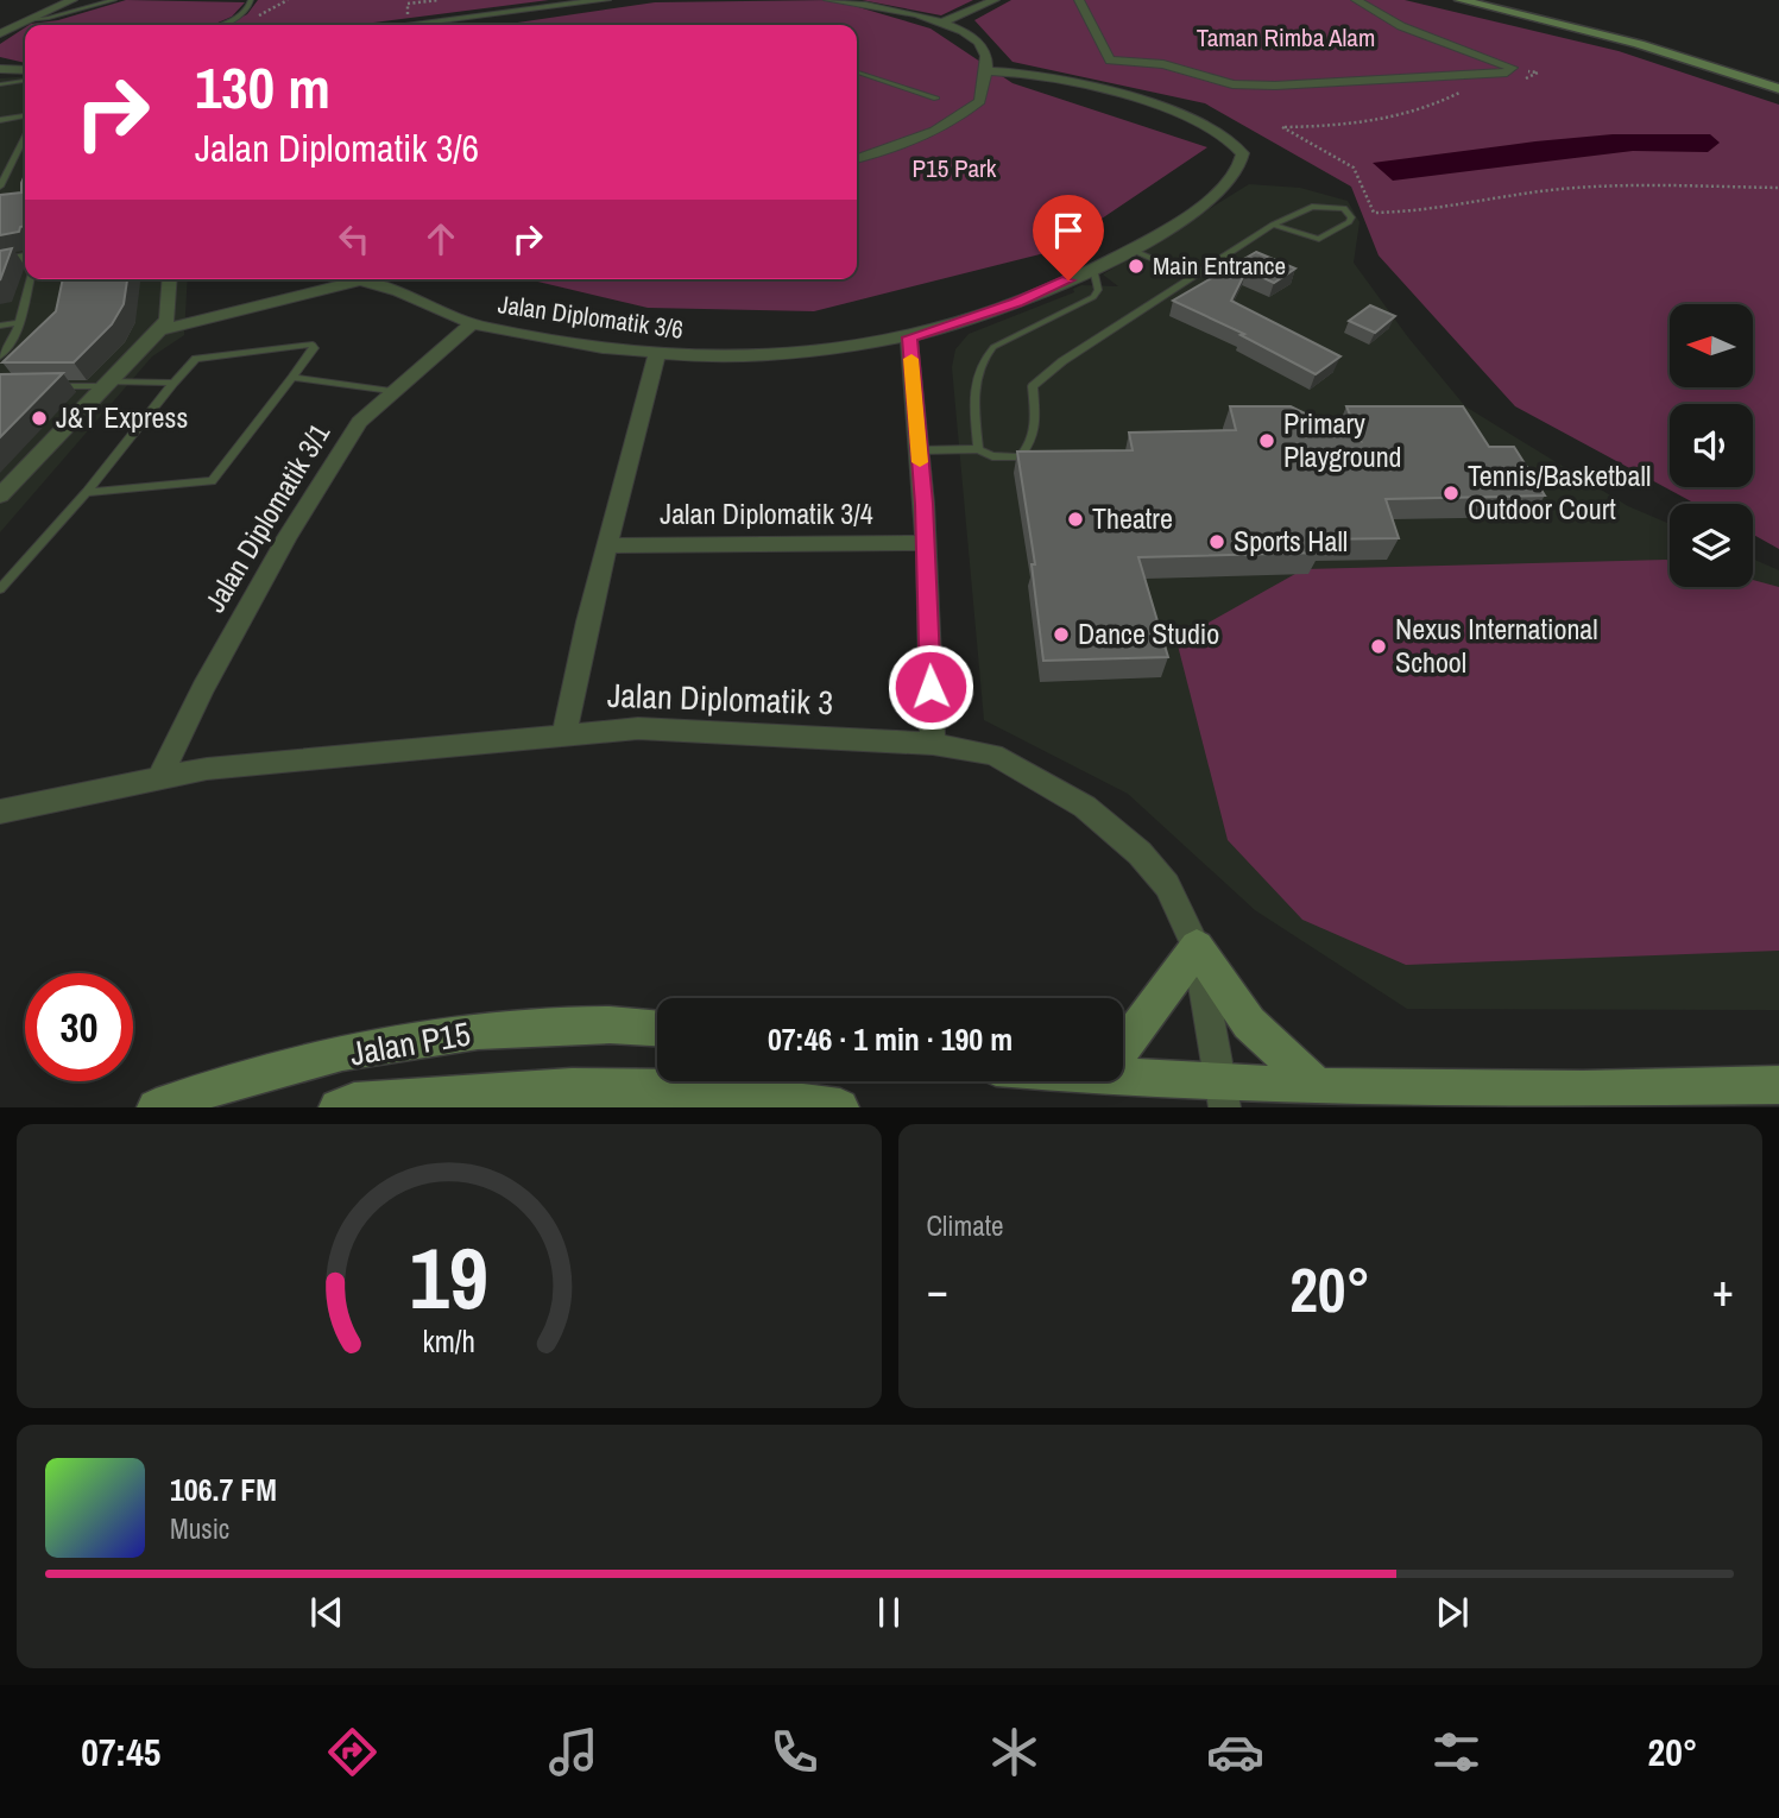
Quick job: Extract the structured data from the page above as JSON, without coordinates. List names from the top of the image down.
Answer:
{
  "streets": {
    "street": [
      "Jalan Diplomatik 3/6",
      "Jalan Diplomatik 3/4",
      "Jalan Diplomatik 3/1",
      "Jalan Diplomatik 3",
      "Jalan P15"
    ]
  },
  "crossings": [
    ["Jalan Diplomatik 3/6", "Jalan Diplomatik 3/1"],
    ["Jalan Diplomatik 3/1", "Jalan Diplomatik 3"]
  ],
  "parks": ["Taman Rimba Alam", "P15 Park"],
  "places": [
    "Main Entrance",
    "J&T Express",
    "Primary Playground",
    "Tennis/Basketball Outdoor Court",
    "Theatre",
    "Sports Hall",
    "Dance Studio",
    "Nexus International School"
  ],
  "north": "left",
  "page": {
    "turn": ["130 m", "Jalan Diplomatik 3/6"],
    "limit": "30",
    "trip": "07:46 · 1 min · 190 m",
    "tile": "Climate",
    "heat": ["−", "20°", "+"],
    "song": ["106.7 FM", "Music"],
    "tabs": ["07:45", "20°"],
    "gauge": ["19", "km/h"]
  }
}
